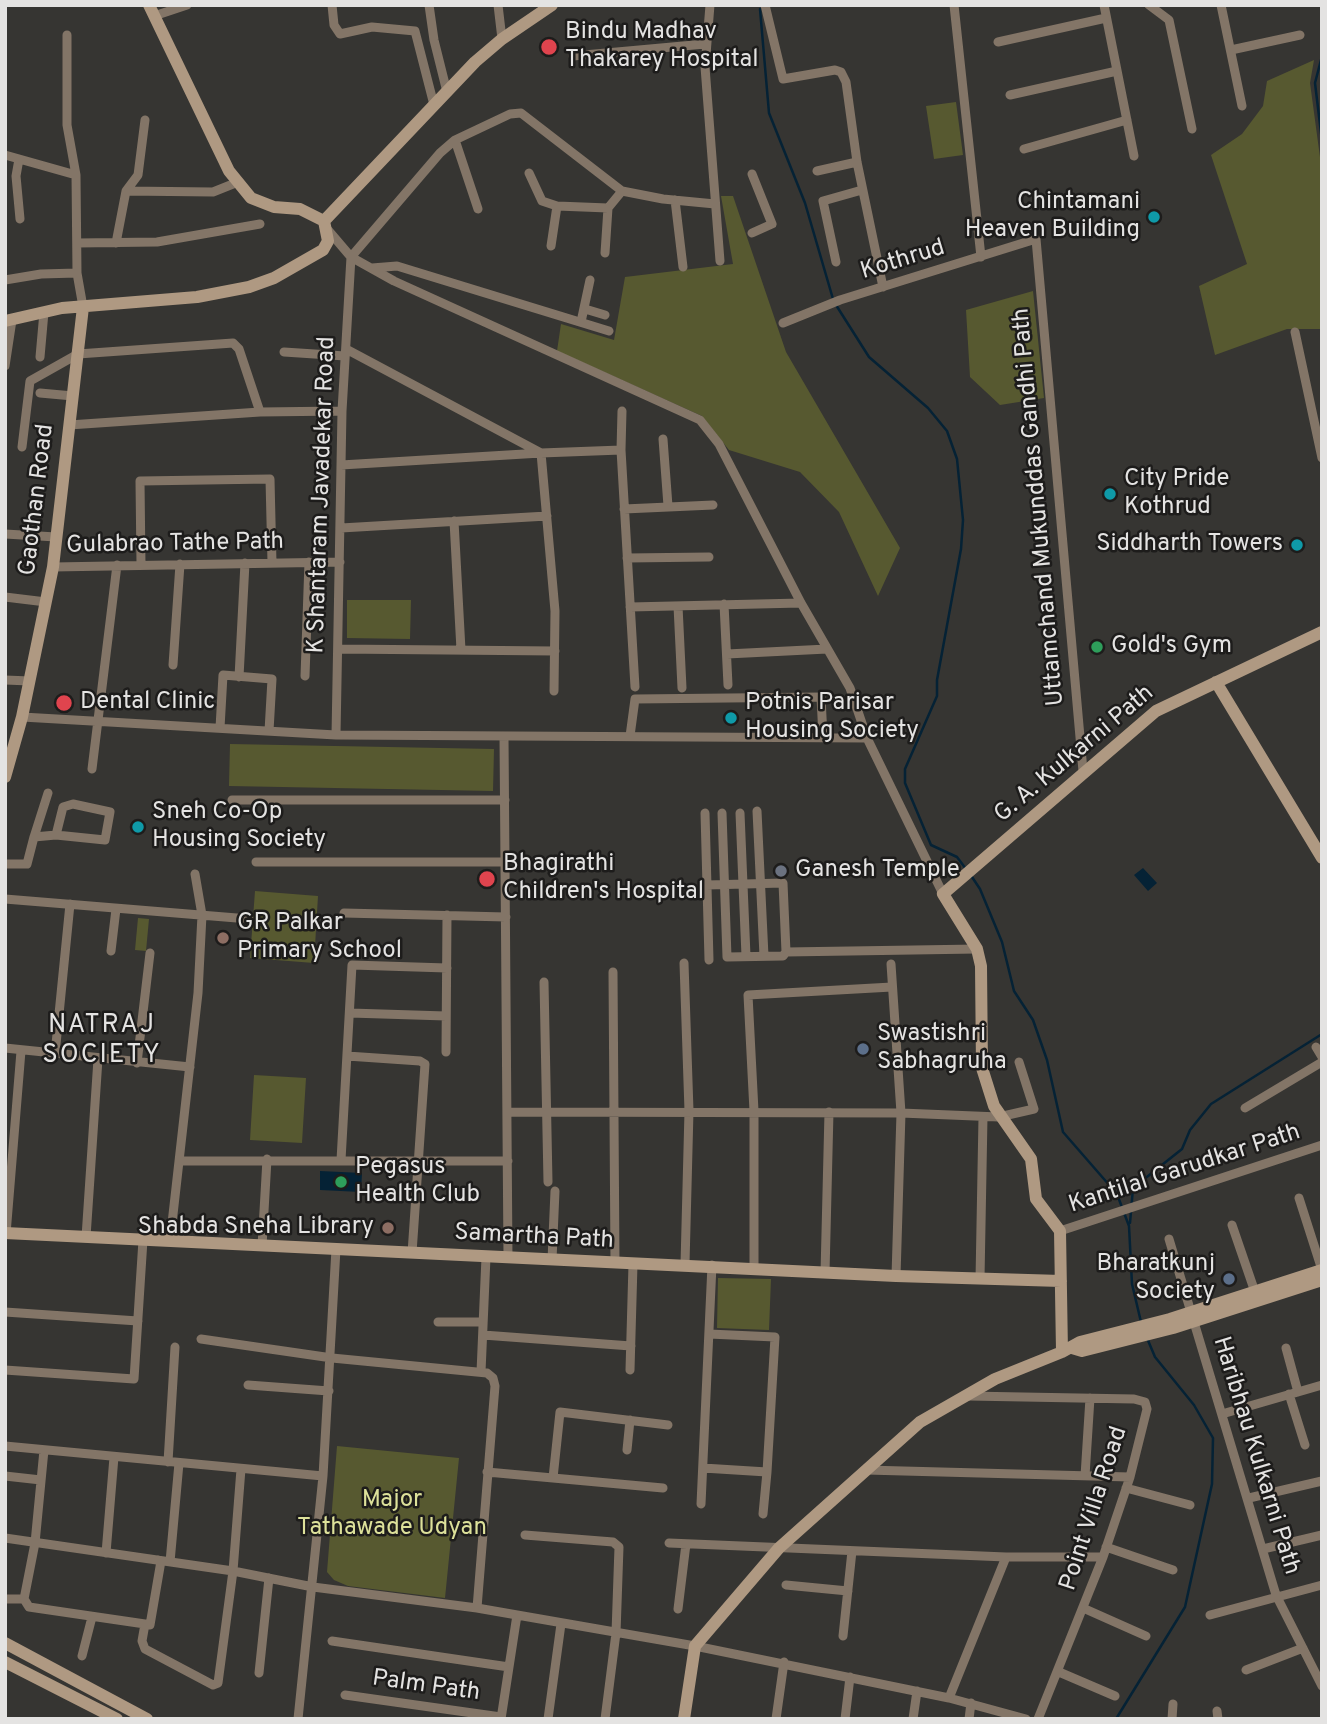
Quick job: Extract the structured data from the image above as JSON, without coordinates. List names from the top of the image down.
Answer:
{
  "streets": {
    "street": [
      "Kothrud",
      "K Shantaram Javadekar Road",
      "Gaothan Road",
      "Uttamchand Mukunddas Gandhi Path",
      "Gulabrao Tathe Path",
      "G. A. Kulkarni Path",
      "Kantilal Garudkar Path",
      "Samartha Path",
      "Haribhau Kulkarni Path",
      "Point Villa Road",
      "Palm Path"
    ]
  },
  "crossings": [
    ["Kothrud", "Uttamchand Mukunddas Gandhi Path"],
    ["K Shantaram Javadekar Road", "Gulabrao Tathe Path"],
    ["Gaothan Road", "Gulabrao Tathe Path"],
    ["Uttamchand Mukunddas Gandhi Path", "G. A. Kulkarni Path"]
  ],
  "districts": ["NATRAJ SOCIETY"],
  "parks": ["Major Tathawade Udyan"],
  "places": [
    "Bindu Madhav Thakarey Hospital",
    "Chintamani Heaven Building",
    "City Pride Kothrud",
    "Siddharth Towers",
    "Gold's Gym",
    "Dental Clinic",
    "Potnis Parisar Housing Society",
    "Sneh Co-Op Housing Society",
    "Ganesh Temple",
    "Bhagirathi Children's Hospital",
    "GR Palkar Primary School",
    "Swastishri Sabhagruha",
    "Pegasus Health Club",
    "Shabda Sneha Library",
    "Bharatkunj Society"
  ]
}
